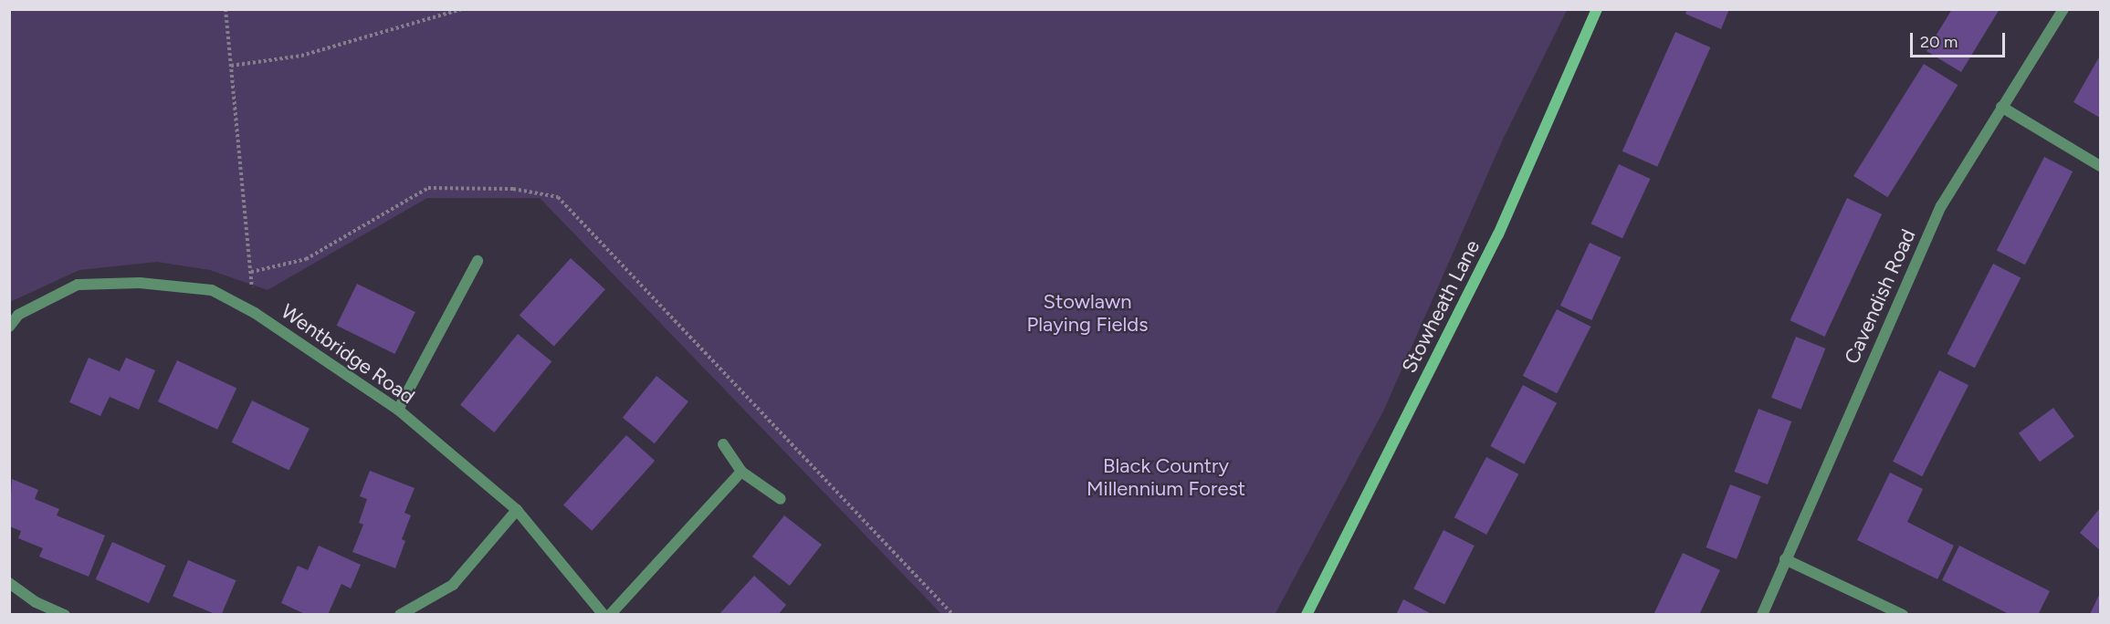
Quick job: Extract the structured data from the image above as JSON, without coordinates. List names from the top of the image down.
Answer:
{
  "streets": {
    "street": ["Cavendish Road", "Stowheath Lane", "Wentbridge Road"]
  },
  "parks": ["Stowlawn Playing Fields", "Black Country Millennium Forest"],
  "scale_bar": "20 m"
}
